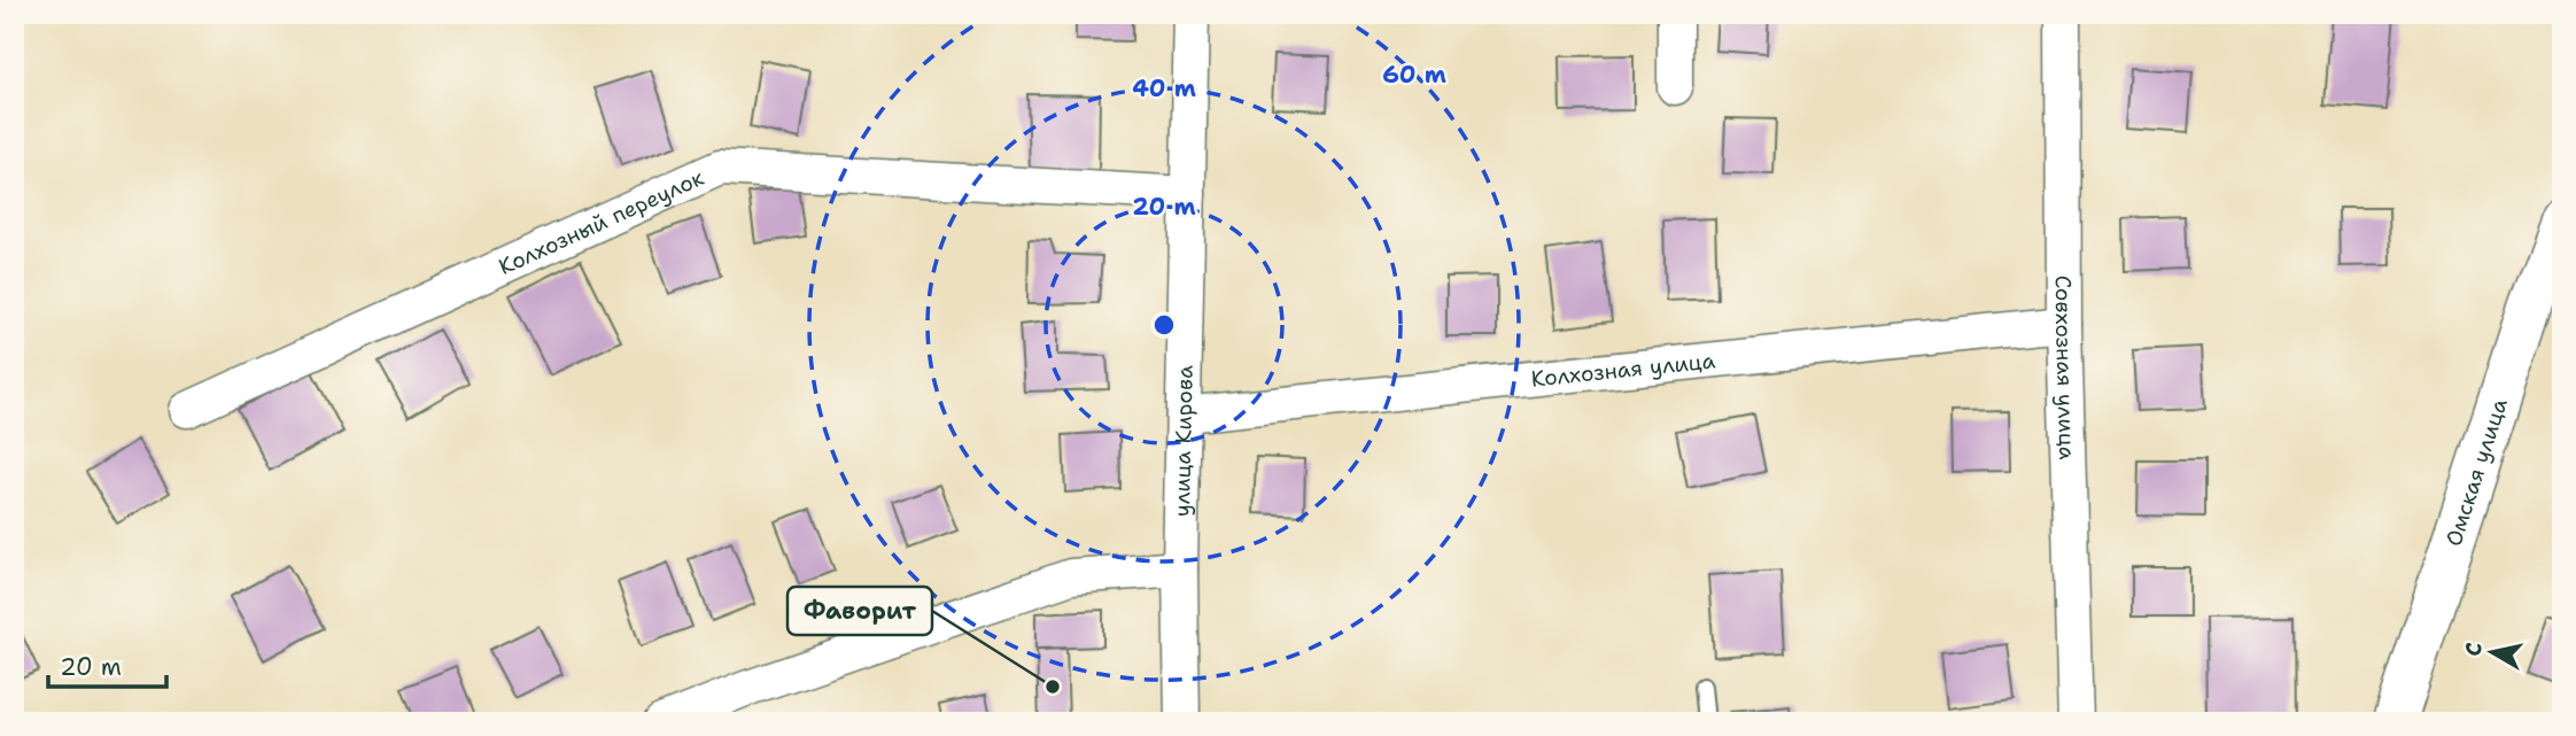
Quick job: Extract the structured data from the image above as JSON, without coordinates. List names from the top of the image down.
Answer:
{
  "streets": {
    "street": [
      "Колхозный переулок",
      "Колхозная улица",
      "Совхозная улица",
      "улица Кирова",
      "Омская улица"
    ]
  },
  "crossings": [
    ["Колхозный переулок", "улица Кирова"],
    ["Колхозная улица", "Совхозная улица"],
    ["Колхозная улица", "улица Кирова"]
  ],
  "places": ["Фаворит"],
  "scale_bar": "20 m",
  "north": "left",
  "rings": ["60 m", "40 m", "20 m"]
}
